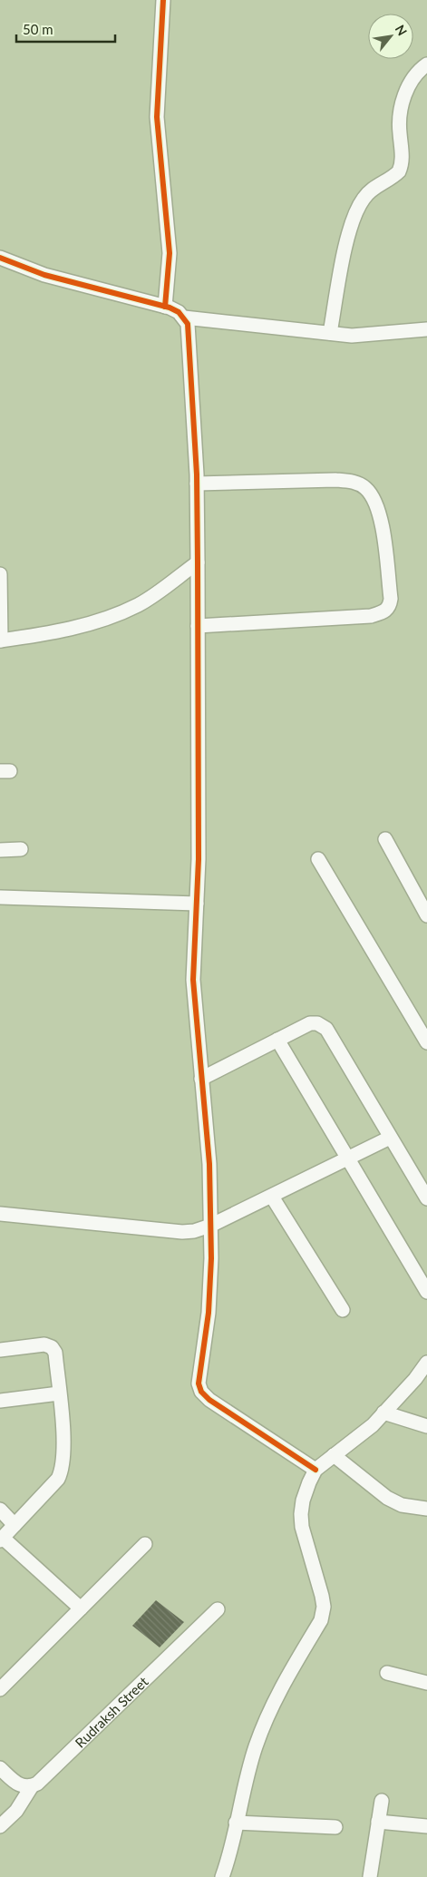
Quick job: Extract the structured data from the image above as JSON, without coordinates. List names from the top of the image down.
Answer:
{
  "streets": {
    "street": ["Rudraksh Street"]
  },
  "scale_bar": "50 m",
  "north": "top right"
}
